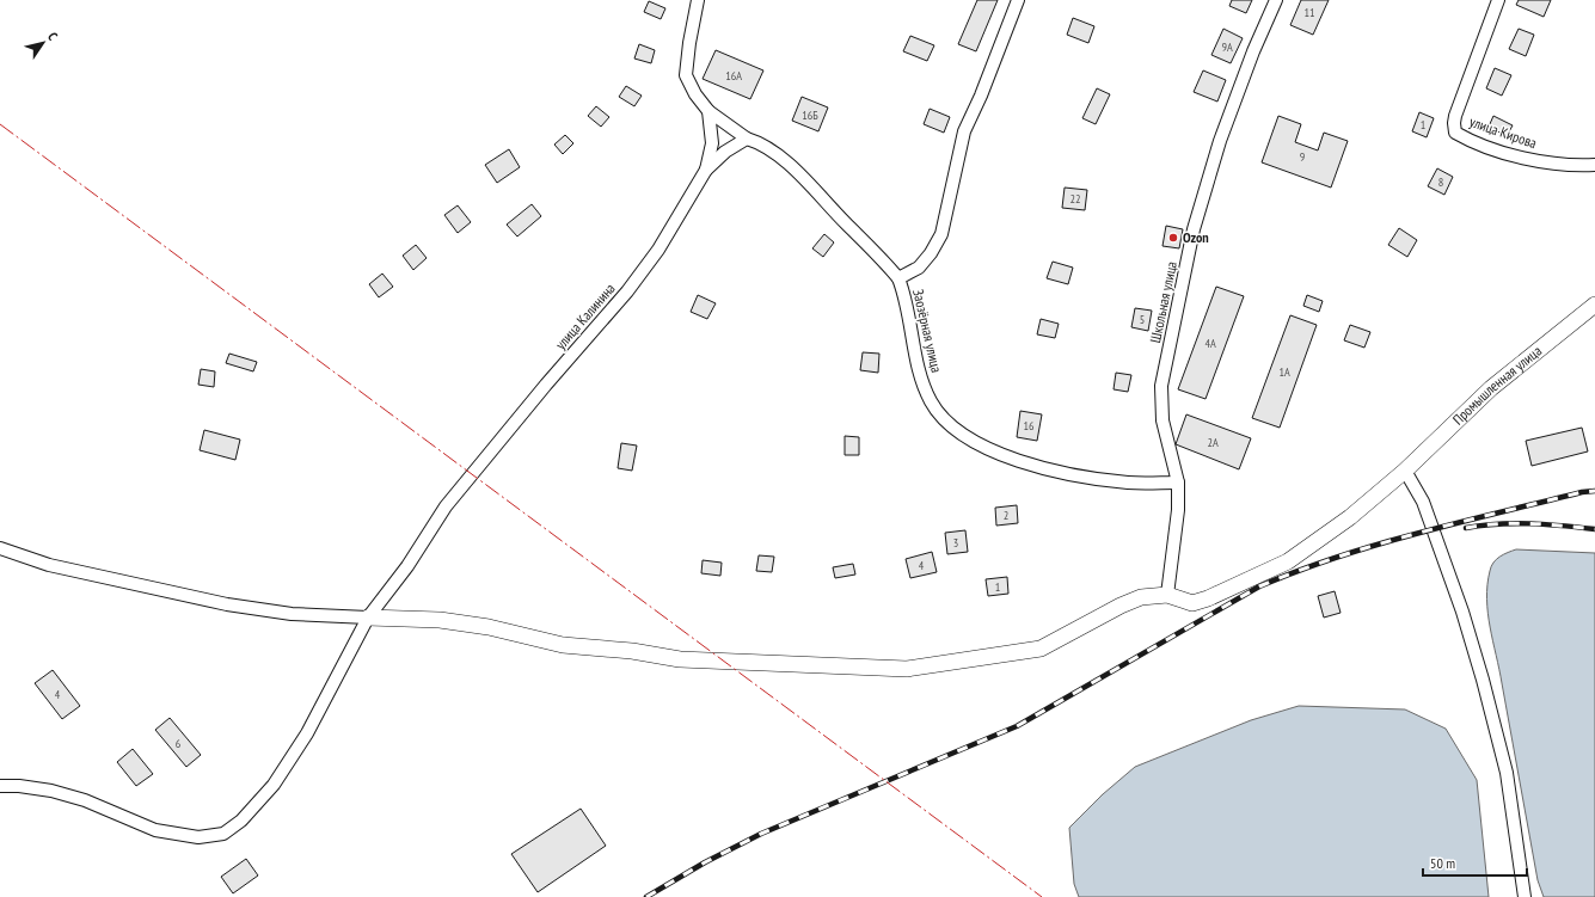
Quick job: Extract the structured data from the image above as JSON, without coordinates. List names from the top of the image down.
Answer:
{
  "streets": {
    "street": [
      "улица Кирова",
      "Школьная улица",
      "улица Калинина",
      "Заозёрная улица",
      "Промышленная улица"
    ]
  },
  "crossings": [
    ["Школьная улица", "Заозёрная улица"],
    ["Школьная улица", "Промышленная улица"]
  ],
  "places": ["Ozon"],
  "house_numbers": [
    "11",
    "9А",
    "16А",
    "16Б",
    "1",
    "9",
    "8",
    "22",
    "5",
    "4А",
    "1А",
    "16",
    "2А",
    "2",
    "3",
    "4",
    "1",
    "4",
    "6"
  ],
  "scale_bar": "50 m",
  "north": "top right"
}
